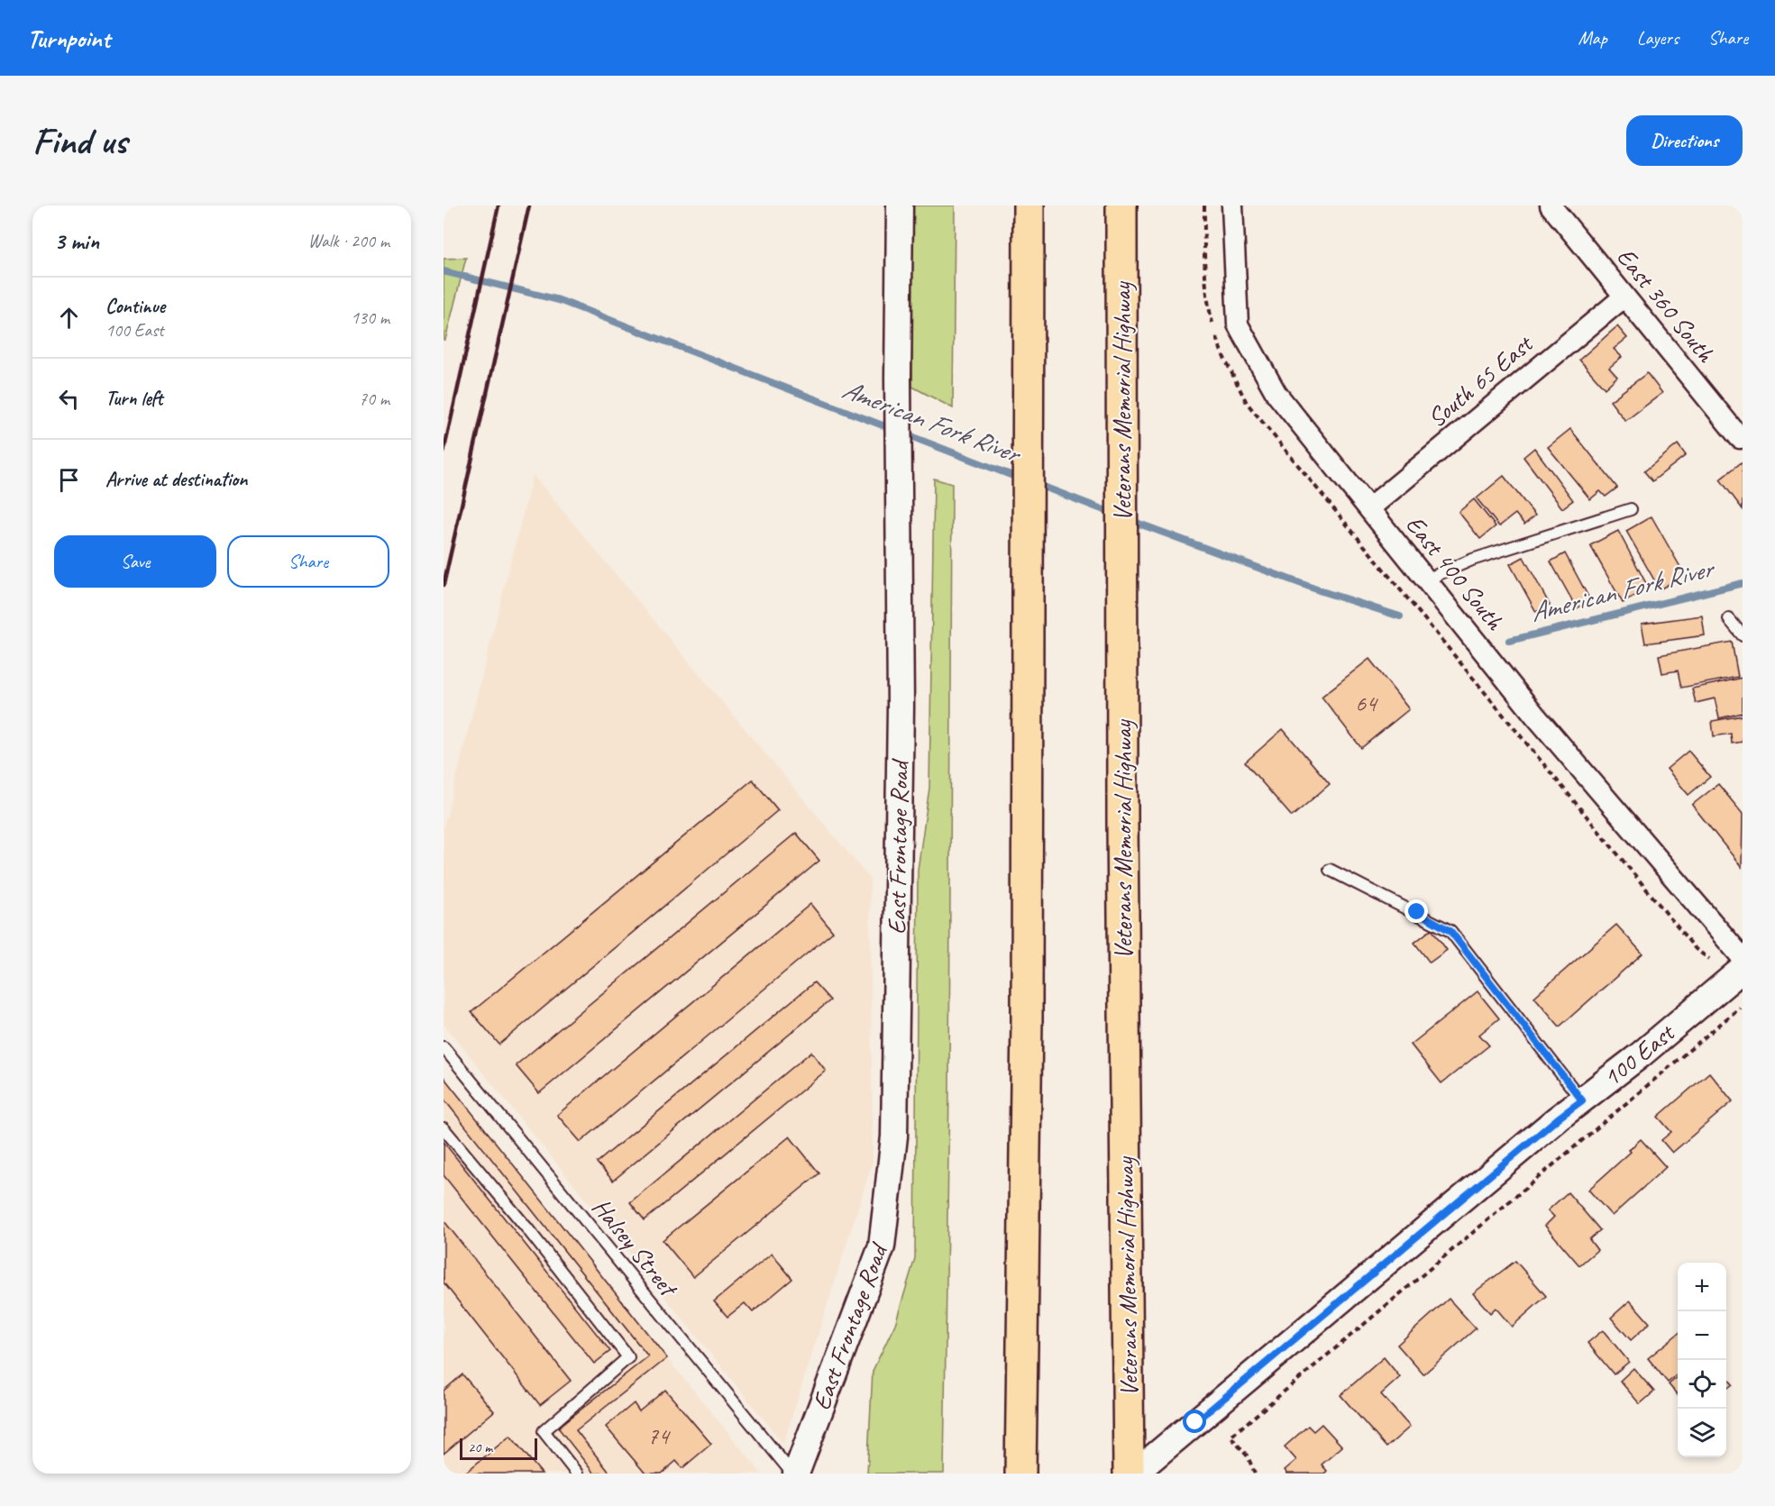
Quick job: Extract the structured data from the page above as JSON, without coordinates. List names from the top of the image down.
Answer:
{
  "streets": {
    "highway": ["Veterans Memorial Highway"],
    "street": [
      "East 360 South",
      "South 65 East",
      "East 400 South",
      "East Frontage Road",
      "100 East"
    ],
    "lane": ["Halsey Street"]
  },
  "crossings": [
    ["East 360 South", "South 65 East"],
    ["South 65 East", "East 400 South"],
    ["East Frontage Road", "Halsey Street"]
  ],
  "water": ["American Fork River"],
  "house_numbers": ["64", "74"],
  "scale_bar": "20 m",
  "page": {
    "header": "Turnpoint",
    "nav": ["Map", "Layers", "Share"],
    "buttons": [
      "Directions",
      ["Save", "Share"]
    ],
    "title": "Find us",
    "heading": ["3 min", "Walk · 200 m"],
    "list": [
      ["Continue", "100 East", "130 m"],
      ["Turn left", "70 m"],
      "Arrive at destination"
    ],
    "map_buttons": ["+", "−"],
    "scale": "20 m"
  }
}
